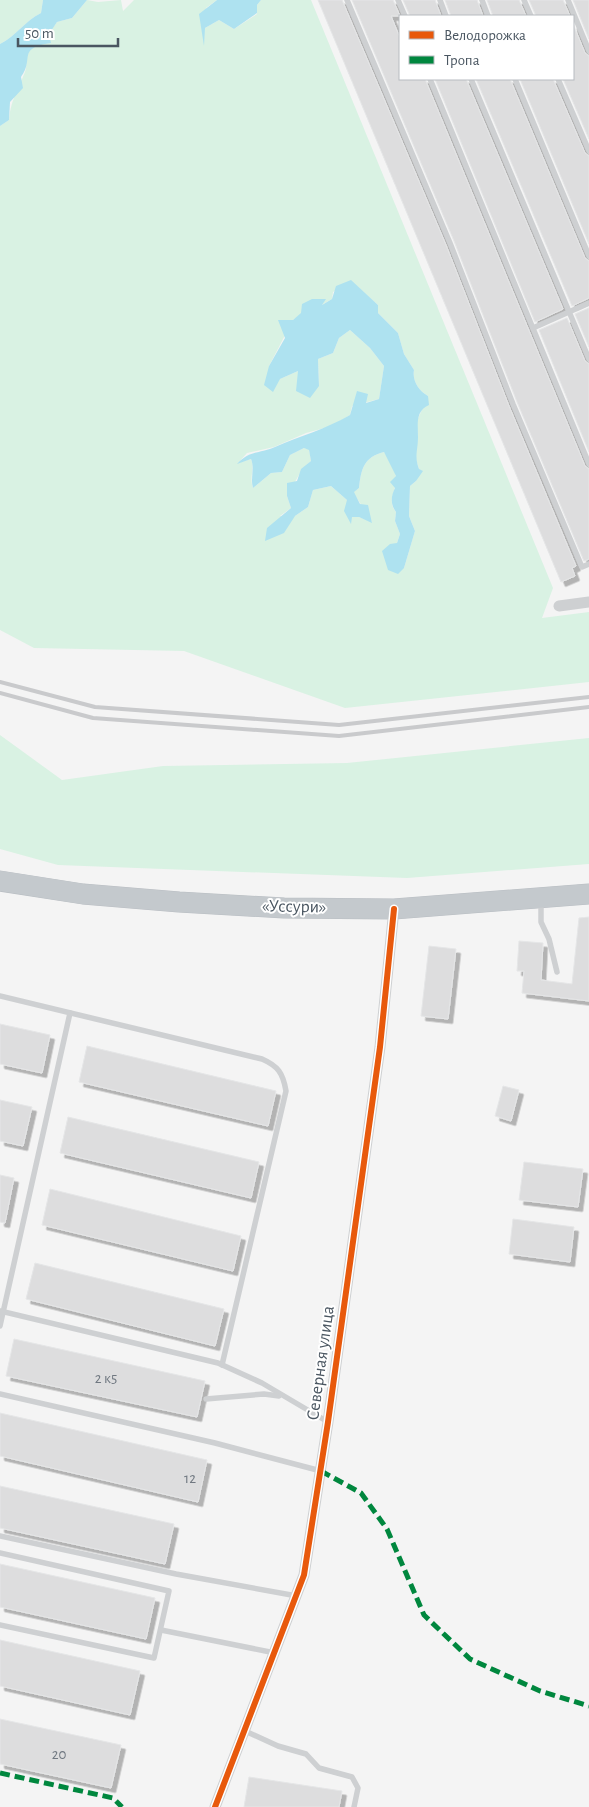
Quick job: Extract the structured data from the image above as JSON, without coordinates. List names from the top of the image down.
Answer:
{
  "streets": {
    "highway": ["«Уссури»"],
    "street": ["Северная улица"]
  },
  "crossings": [
    ["«Уссури»", "Северная улица"]
  ],
  "house_numbers": ["2 к5", "12", "20"],
  "legend": ["Велодорожка", "Тропа"],
  "scale_bar": "50 m"
}
